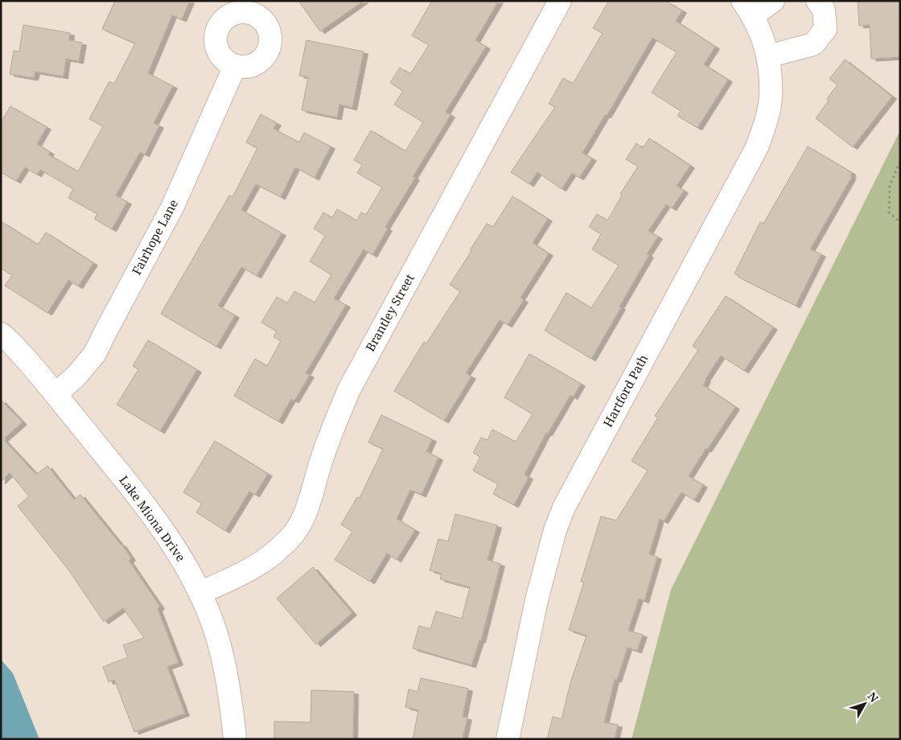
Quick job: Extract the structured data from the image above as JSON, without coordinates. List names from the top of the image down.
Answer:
{
  "streets": {
    "street": [
      "Fairhope Lane",
      "Brantley Street",
      "Hartford Path",
      "Lake Miona Drive"
    ]
  },
  "crossings": [
    ["Fairhope Lane", "Lake Miona Drive"],
    ["Brantley Street", "Lake Miona Drive"]
  ],
  "north": "top right"
}
